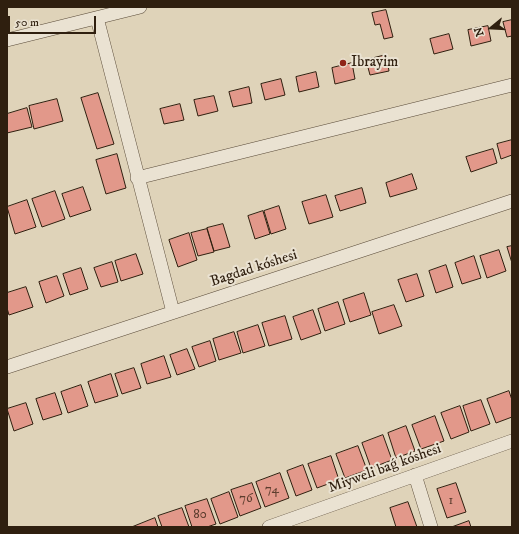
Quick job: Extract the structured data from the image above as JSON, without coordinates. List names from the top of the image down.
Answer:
{
  "streets": {
    "street": ["Bagdad kóshesi", "Miyweli baǵ kóshesi"]
  },
  "places": ["Ibrayim"],
  "house_numbers": [
    "74",
    "76",
    "1",
    "80"
  ],
  "scale_bar": "50 m",
  "north": "left"
}
